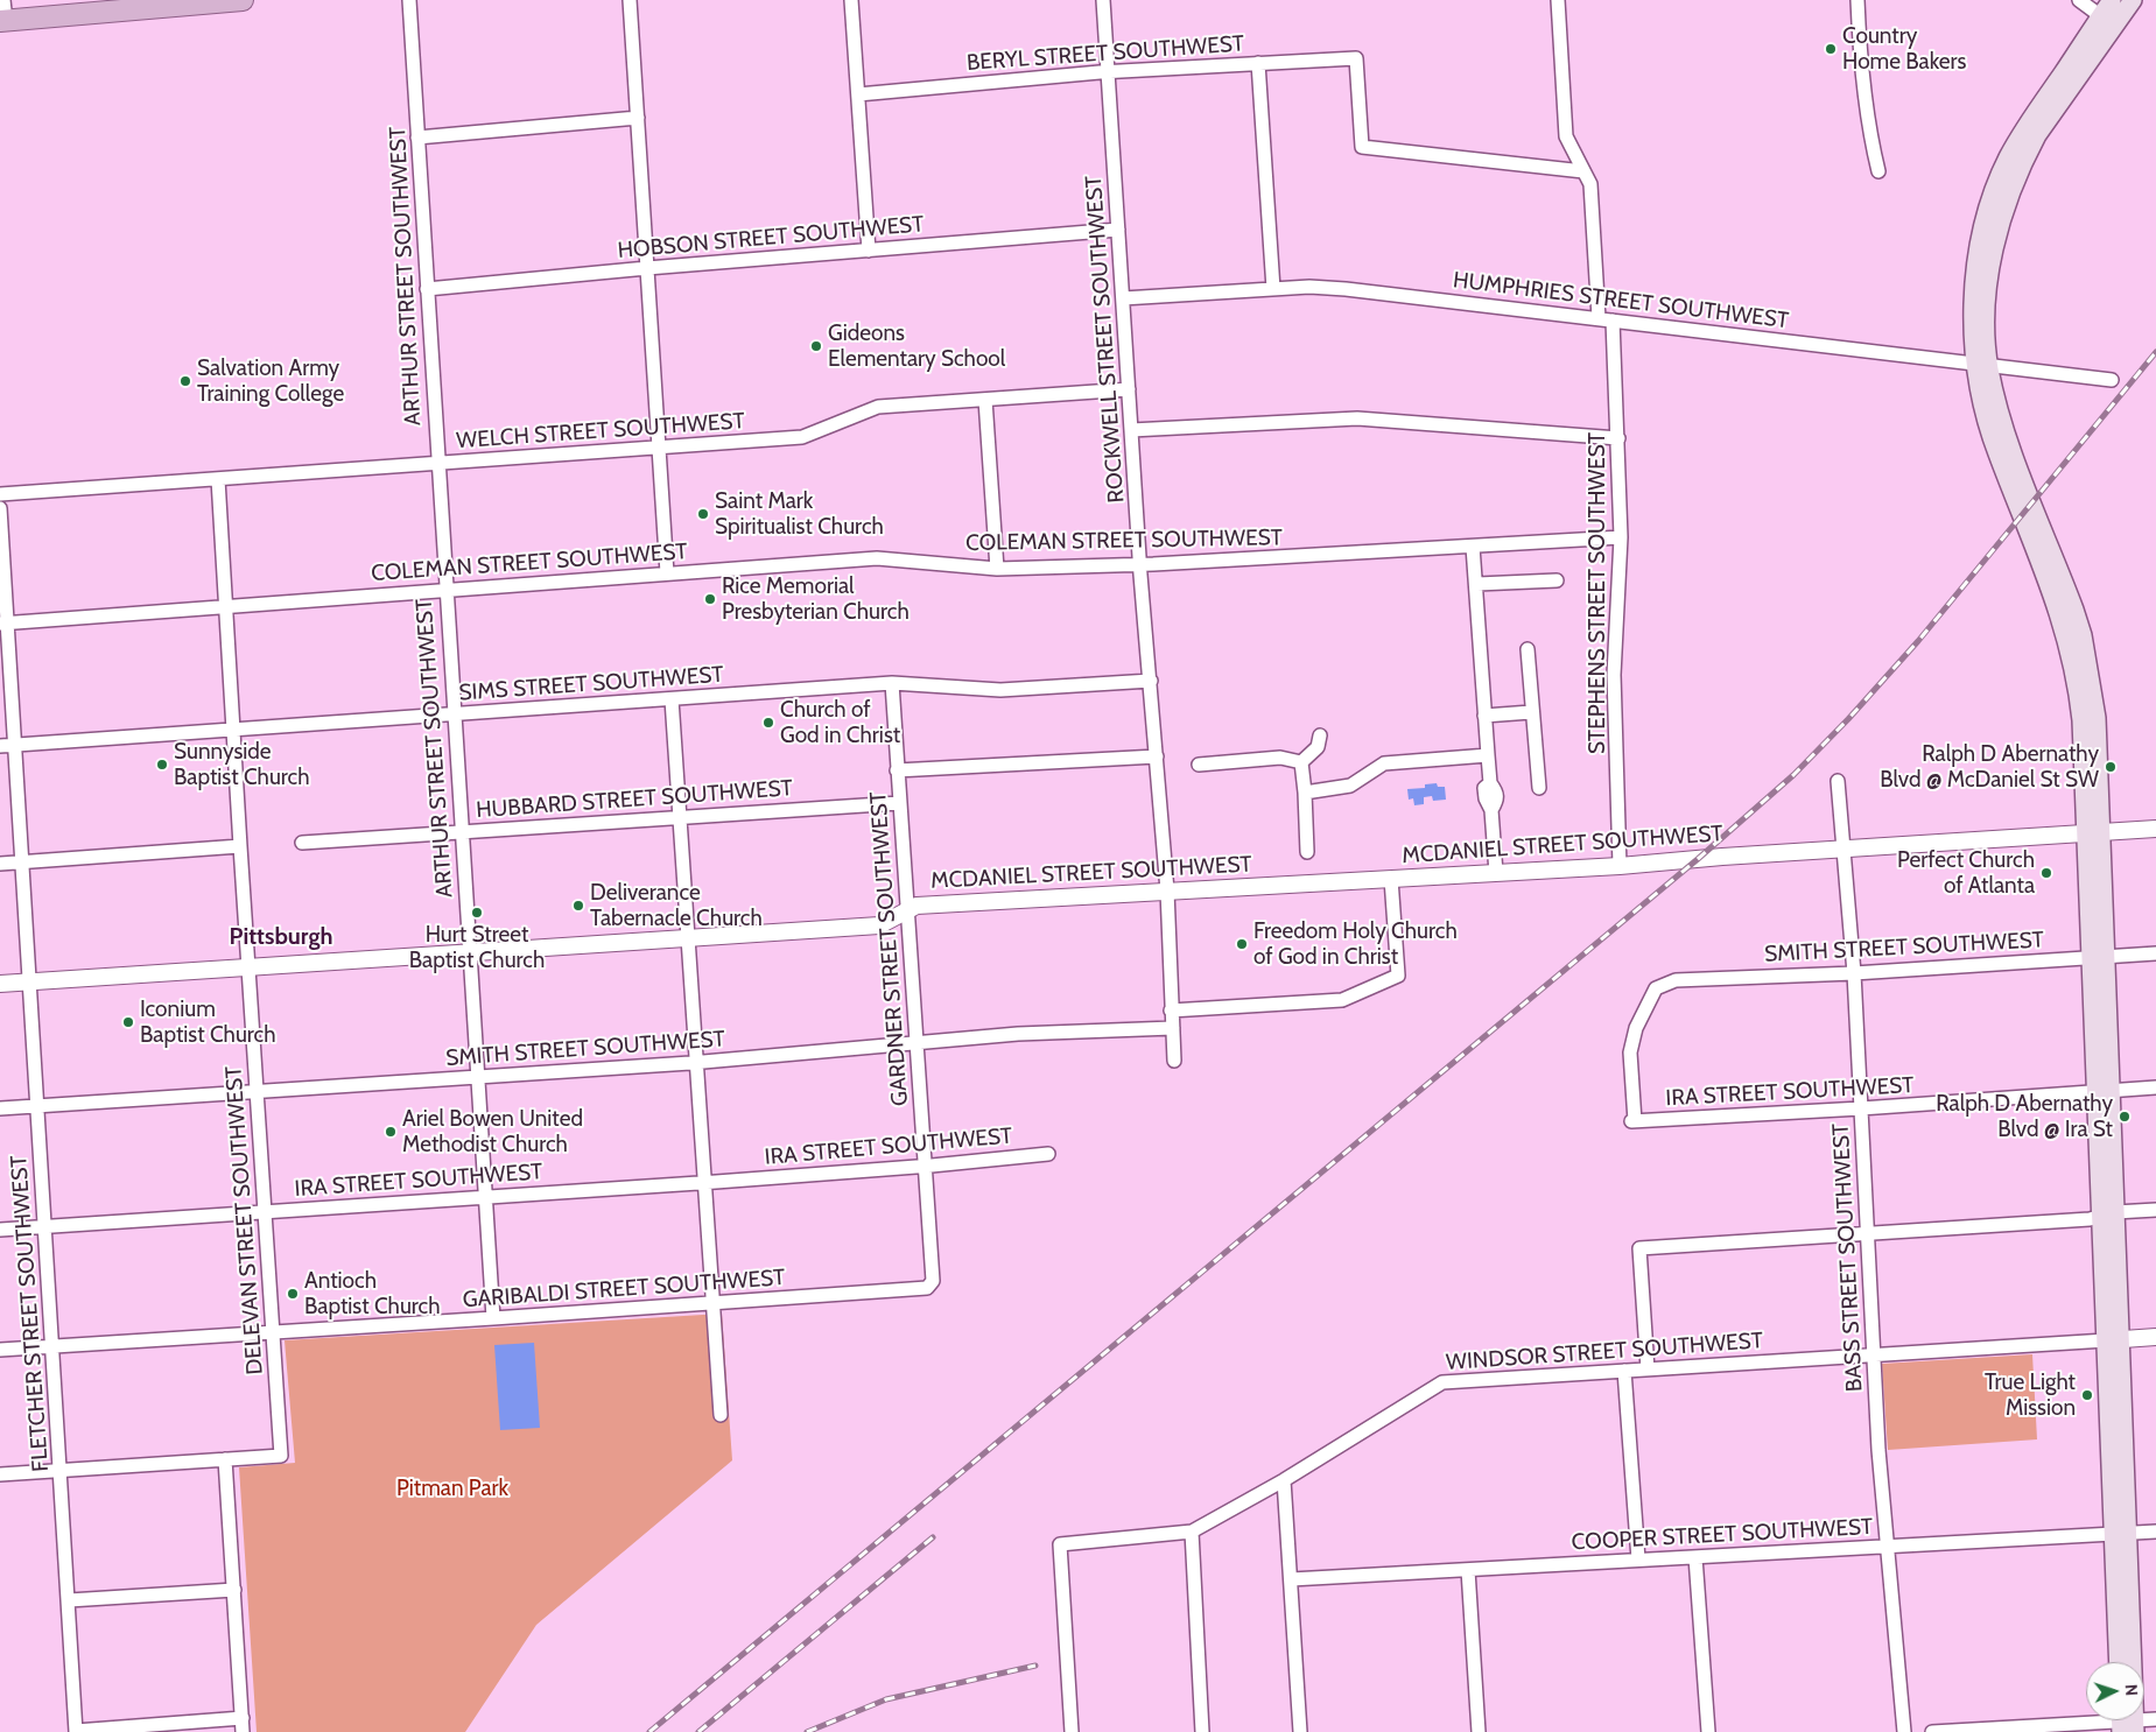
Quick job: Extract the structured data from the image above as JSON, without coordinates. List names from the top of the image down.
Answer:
{
  "streets": {
    "street": [
      "BERYL STREET SOUTHWEST",
      "HOBSON STREET SOUTHWEST",
      "ARTHUR STREET SOUTHWEST",
      "HUMPHRIES STREET SOUTHWEST",
      "ROCKWELL STREET SOUTHWEST",
      "WELCH STREET SOUTHWEST",
      "COLEMAN STREET SOUTHWEST",
      "STEPHENS STREET SOUTHWEST",
      "SIMS STREET SOUTHWEST",
      "HUBBARD STREET SOUTHWEST",
      "MCDANIEL STREET SOUTHWEST",
      "SMITH STREET SOUTHWEST",
      "GARDNER STREET SOUTHWEST",
      "IRA STREET SOUTHWEST",
      "DELEVAN STREET SOUTHWEST",
      "BASS STREET SOUTHWEST",
      "GARIBALDI STREET SOUTHWEST",
      "FLETCHER STREET SOUTHWEST",
      "WINDSOR STREET SOUTHWEST",
      "COOPER STREET SOUTHWEST"
    ]
  },
  "crossings": [
    ["BERYL STREET SOUTHWEST", "ROCKWELL STREET SOUTHWEST"],
    ["BERYL STREET SOUTHWEST", "STEPHENS STREET SOUTHWEST"],
    ["HOBSON STREET SOUTHWEST", "ARTHUR STREET SOUTHWEST"],
    ["HOBSON STREET SOUTHWEST", "ROCKWELL STREET SOUTHWEST"],
    ["ARTHUR STREET SOUTHWEST", "WELCH STREET SOUTHWEST"],
    ["ARTHUR STREET SOUTHWEST", "COLEMAN STREET SOUTHWEST"],
    ["ARTHUR STREET SOUTHWEST", "SIMS STREET SOUTHWEST"],
    ["ARTHUR STREET SOUTHWEST", "HUBBARD STREET SOUTHWEST"],
    ["ARTHUR STREET SOUTHWEST", "MCDANIEL STREET SOUTHWEST"],
    ["ARTHUR STREET SOUTHWEST", "SMITH STREET SOUTHWEST"],
    ["ARTHUR STREET SOUTHWEST", "IRA STREET SOUTHWEST"],
    ["ARTHUR STREET SOUTHWEST", "GARIBALDI STREET SOUTHWEST"],
    ["HUMPHRIES STREET SOUTHWEST", "ROCKWELL STREET SOUTHWEST"],
    ["HUMPHRIES STREET SOUTHWEST", "STEPHENS STREET SOUTHWEST"],
    ["ROCKWELL STREET SOUTHWEST", "WELCH STREET SOUTHWEST"],
    ["ROCKWELL STREET SOUTHWEST", "COLEMAN STREET SOUTHWEST"],
    ["ROCKWELL STREET SOUTHWEST", "SIMS STREET SOUTHWEST"],
    ["ROCKWELL STREET SOUTHWEST", "MCDANIEL STREET SOUTHWEST"],
    ["ROCKWELL STREET SOUTHWEST", "SMITH STREET SOUTHWEST"],
    ["WELCH STREET SOUTHWEST", "DELEVAN STREET SOUTHWEST"],
    ["COLEMAN STREET SOUTHWEST", "STEPHENS STREET SOUTHWEST"],
    ["COLEMAN STREET SOUTHWEST", "DELEVAN STREET SOUTHWEST"],
    ["COLEMAN STREET SOUTHWEST", "FLETCHER STREET SOUTHWEST"],
    ["STEPHENS STREET SOUTHWEST", "MCDANIEL STREET SOUTHWEST"],
    ["SIMS STREET SOUTHWEST", "GARDNER STREET SOUTHWEST"],
    ["SIMS STREET SOUTHWEST", "DELEVAN STREET SOUTHWEST"],
    ["SIMS STREET SOUTHWEST", "FLETCHER STREET SOUTHWEST"],
    ["HUBBARD STREET SOUTHWEST", "GARDNER STREET SOUTHWEST"],
    ["MCDANIEL STREET SOUTHWEST", "GARDNER STREET SOUTHWEST"],
    ["MCDANIEL STREET SOUTHWEST", "DELEVAN STREET SOUTHWEST"],
    ["MCDANIEL STREET SOUTHWEST", "BASS STREET SOUTHWEST"],
    ["MCDANIEL STREET SOUTHWEST", "FLETCHER STREET SOUTHWEST"],
    ["SMITH STREET SOUTHWEST", "GARDNER STREET SOUTHWEST"],
    ["SMITH STREET SOUTHWEST", "IRA STREET SOUTHWEST"],
    ["SMITH STREET SOUTHWEST", "DELEVAN STREET SOUTHWEST"],
    ["SMITH STREET SOUTHWEST", "BASS STREET SOUTHWEST"],
    ["SMITH STREET SOUTHWEST", "FLETCHER STREET SOUTHWEST"],
    ["GARDNER STREET SOUTHWEST", "IRA STREET SOUTHWEST"],
    ["GARDNER STREET SOUTHWEST", "GARIBALDI STREET SOUTHWEST"],
    ["IRA STREET SOUTHWEST", "DELEVAN STREET SOUTHWEST"],
    ["IRA STREET SOUTHWEST", "BASS STREET SOUTHWEST"],
    ["IRA STREET SOUTHWEST", "FLETCHER STREET SOUTHWEST"],
    ["DELEVAN STREET SOUTHWEST", "GARIBALDI STREET SOUTHWEST"],
    ["BASS STREET SOUTHWEST", "WINDSOR STREET SOUTHWEST"],
    ["BASS STREET SOUTHWEST", "COOPER STREET SOUTHWEST"],
    ["GARIBALDI STREET SOUTHWEST", "FLETCHER STREET SOUTHWEST"]
  ],
  "districts": ["Pittsburgh"],
  "parks": ["Pitman Park"],
  "places": [
    "Country Home Bakers",
    "Gideons Elementary School",
    "Salvation Army Training College",
    "Saint Mark Spiritualist Church",
    "Rice Memorial Presbyterian Church",
    "Church of God in Christ",
    "Sunnyside Baptist Church",
    "Ralph D Abernathy Blvd @ McDaniel St SW",
    "Perfect Church of Atlanta",
    "Deliverance Tabernacle Church",
    "Hurt Street Baptist Church",
    "Freedom Holy Church of God in Christ",
    "Iconium Baptist Church",
    "Ralph D Abernathy Blvd @ Ira St",
    "Ariel Bowen United Methodist Church",
    "Antioch Baptist Church",
    "True Light Mission"
  ],
  "north": "right"
}
